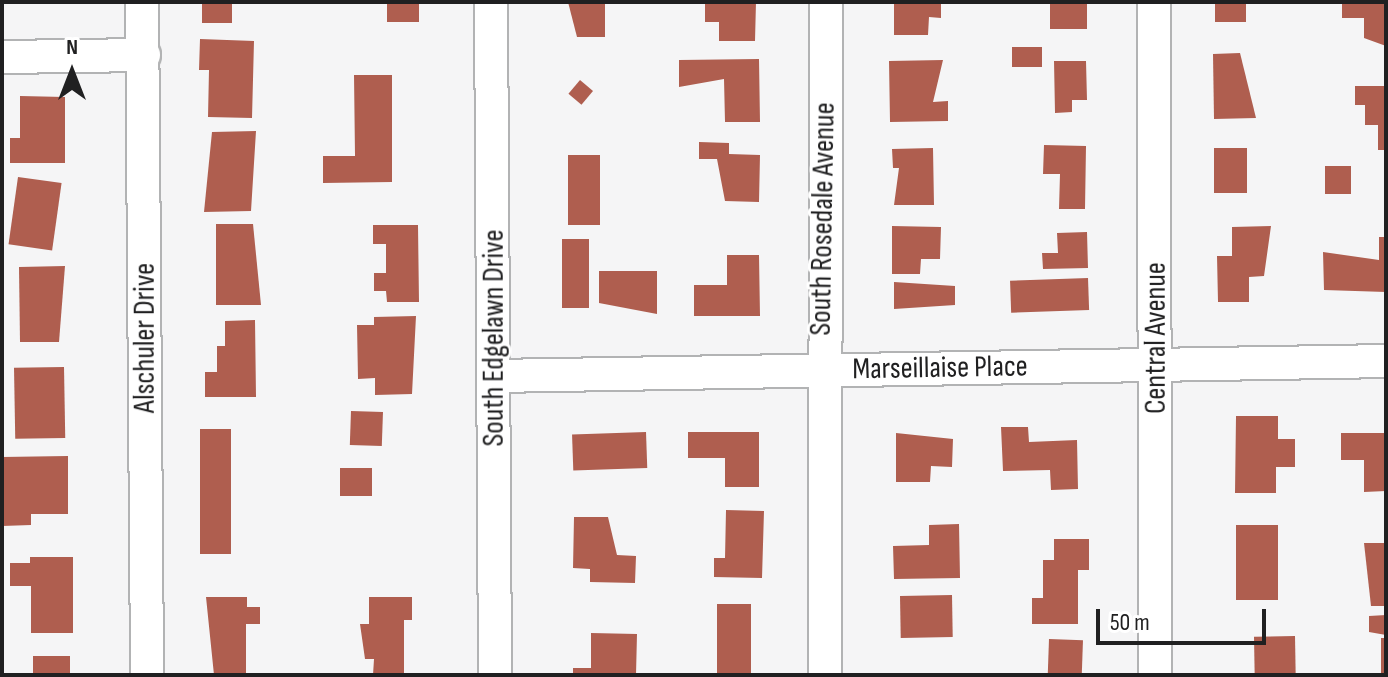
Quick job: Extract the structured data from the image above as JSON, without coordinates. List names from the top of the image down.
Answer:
{
  "streets": {
    "street": [
      "South Rosedale Avenue",
      "Alschuler Drive",
      "South Edgelawn Drive",
      "Central Avenue",
      "Marseillaise Place"
    ]
  },
  "crossings": [
    ["South Rosedale Avenue", "Marseillaise Place"],
    ["South Edgelawn Drive", "Marseillaise Place"],
    ["Central Avenue", "Marseillaise Place"]
  ],
  "scale_bar": "50 m",
  "north": "top"
}
